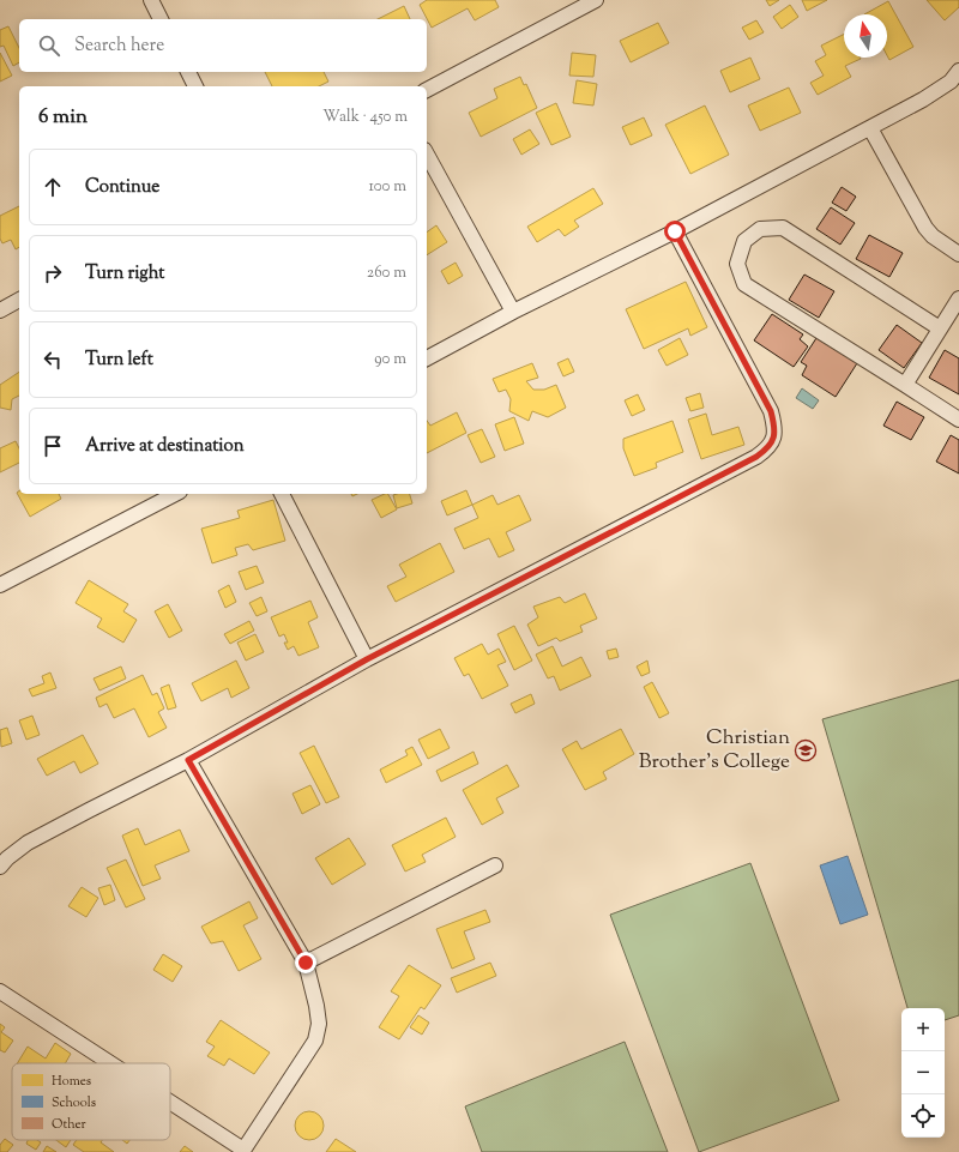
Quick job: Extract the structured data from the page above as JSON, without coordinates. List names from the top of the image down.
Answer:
{
  "places": {
    "school or university": ["Christian Brother's College"]
  },
  "legend": ["Homes", "Schools", "Other"],
  "north": "top",
  "page": {
    "search": "Search here",
    "heading": ["6 min", "Walk · 450 m"],
    "list": [
      ["Continue", "100 m"],
      ["Turn right", "260 m"],
      ["Turn left", "90 m"],
      "Arrive at destination"
    ],
    "map_buttons": ["+", "−"]
  }
}
